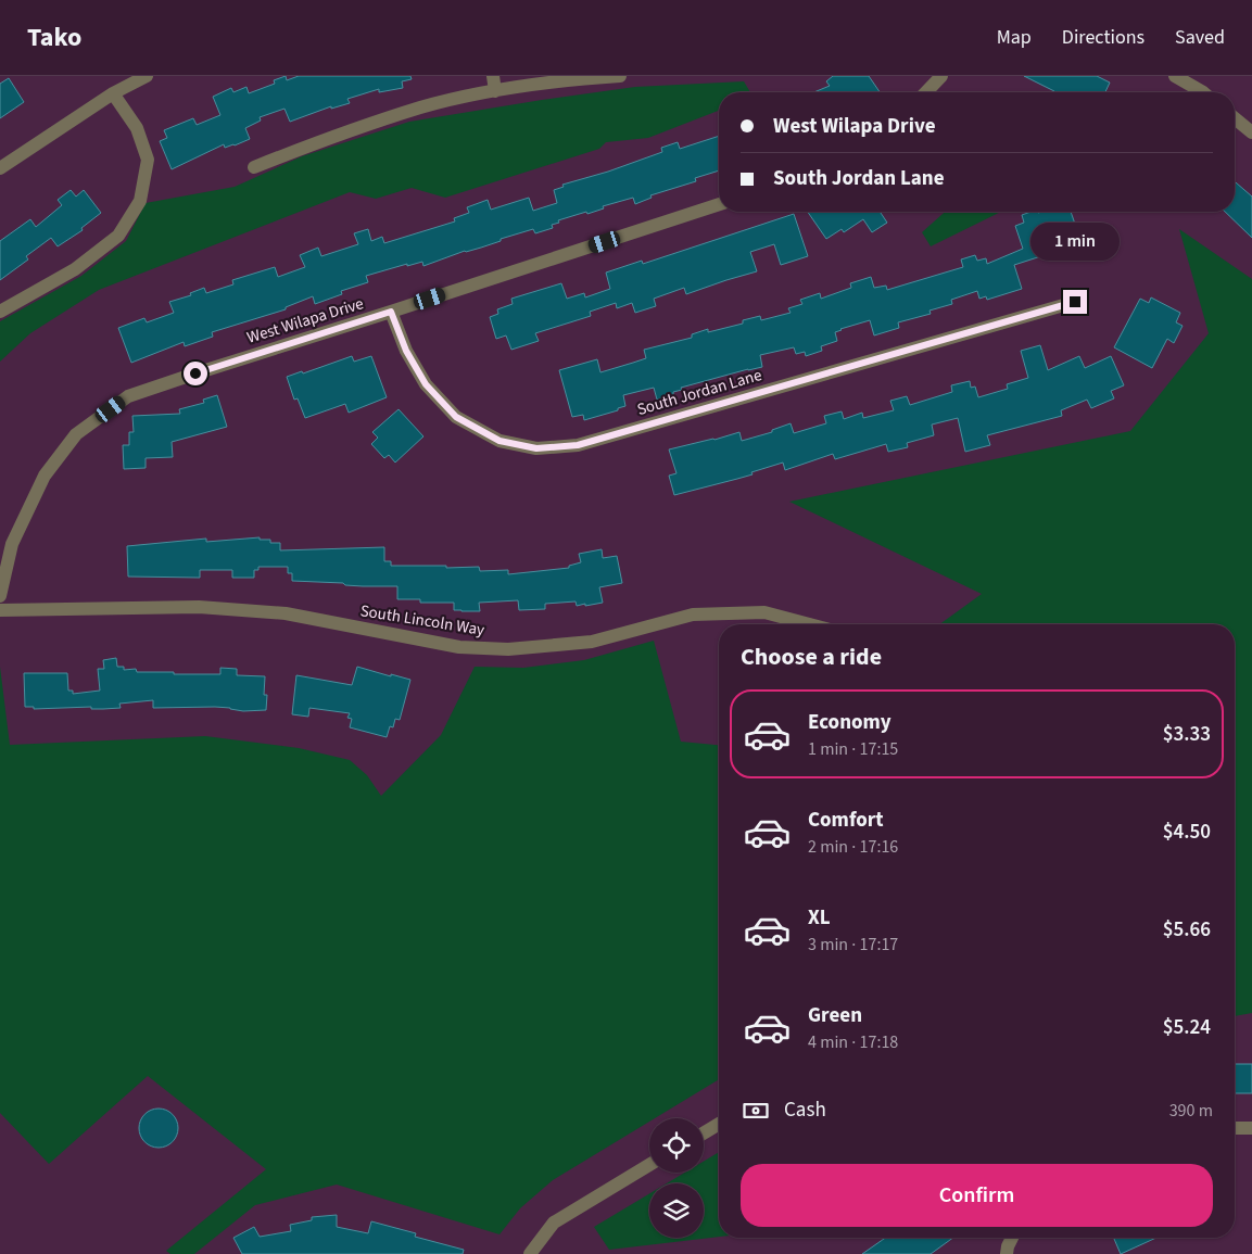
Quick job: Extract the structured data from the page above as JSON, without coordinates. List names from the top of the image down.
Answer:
{
  "streets": {
    "street": ["West Wilapa Drive", "South Jordan Lane", "South Lincoln Way"]
  },
  "crossings": [
    ["West Wilapa Drive", "South Jordan Lane"]
  ],
  "page": {
    "header": "Tako",
    "nav": ["Map", "Directions", "Saved"],
    "banner": ["West Wilapa Drive", "South Jordan Lane"],
    "bubble": "1 min",
    "heading": "Choose a ride",
    "list": [
      {
        "name": "Economy",
        "note": "1 min · 17:15",
        "value": "$3.33"
      },
      {
        "name": "Comfort",
        "note": "2 min · 17:16",
        "value": "$4.50"
      },
      {
        "name": "XL",
        "note": "3 min · 17:17",
        "value": "$5.66"
      },
      {
        "name": "Green",
        "note": "4 min · 17:18",
        "value": "$5.24"
      }
    ],
    "pay": ["Cash", "390 m"],
    "buttons": "Confirm"
  }
}
